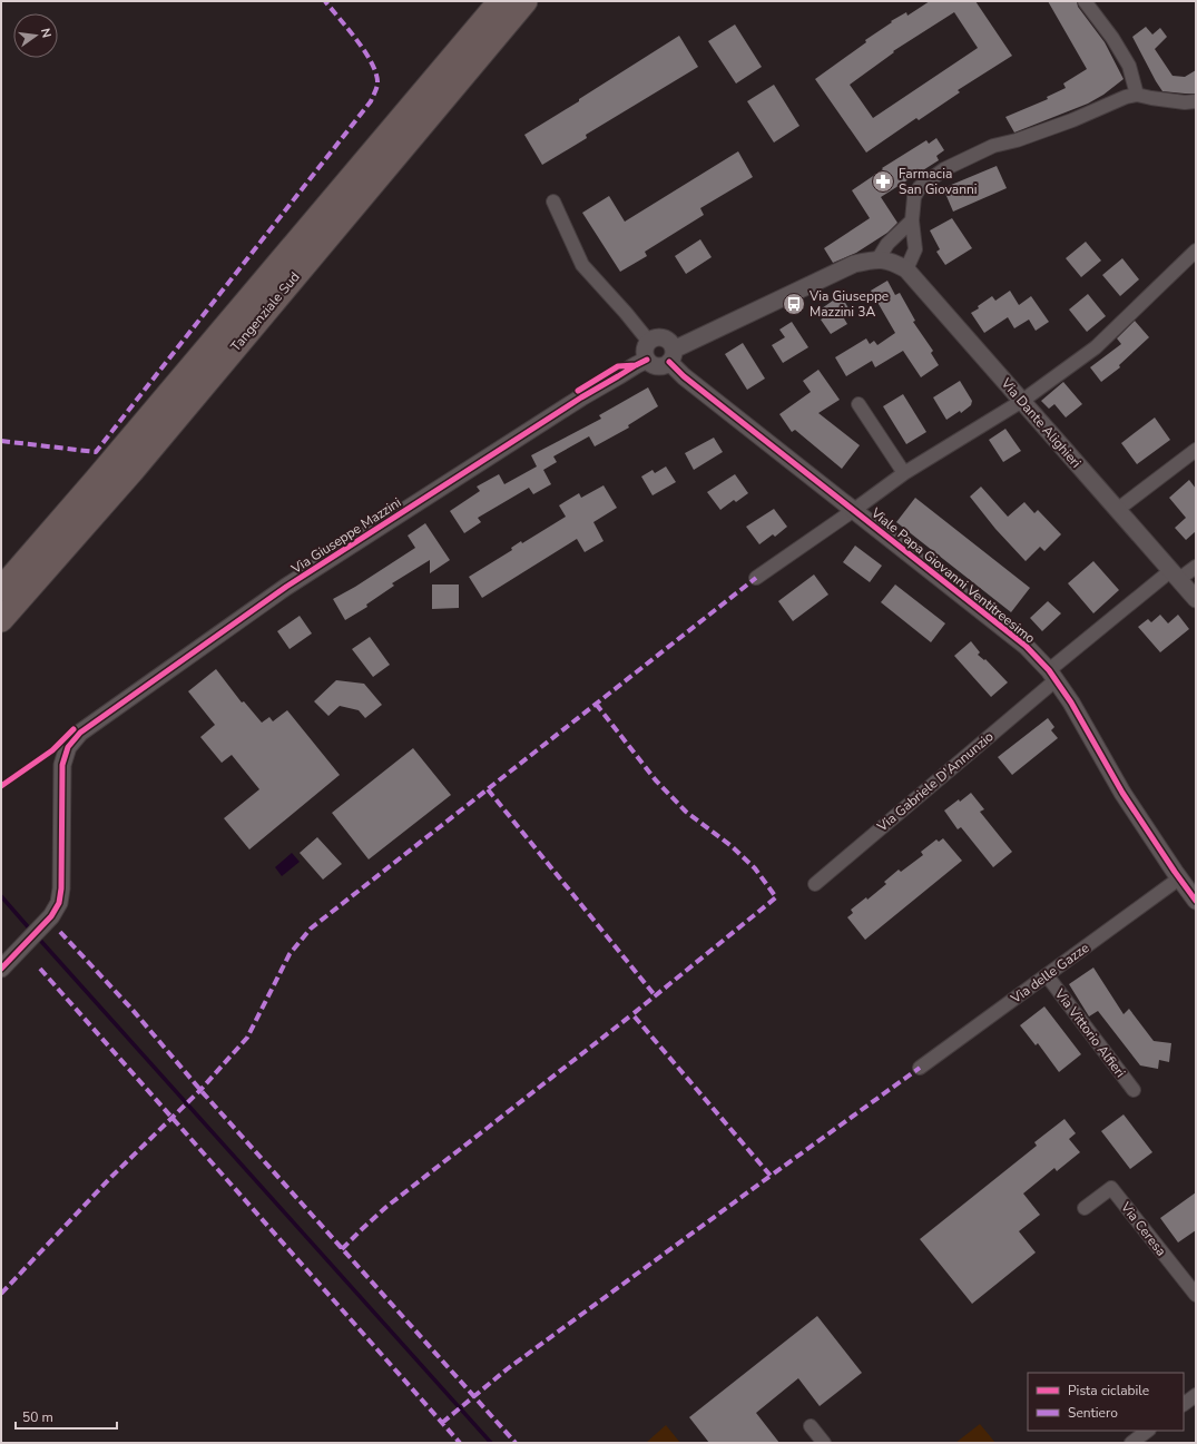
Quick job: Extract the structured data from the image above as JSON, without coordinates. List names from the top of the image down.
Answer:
{
  "streets": {
    "highway": ["Tangenziale Sud"],
    "street": [
      "Via Dante Alighieri",
      "Via Giuseppe Mazzini",
      "Viale Papa Giovanni Ventitreesimo",
      "Via Gabriele D'Annunzio",
      "Via delle Gazze",
      "Via Vittorio Alfieri",
      "Via Ceresa"
    ]
  },
  "crossings": [
    ["Via Dante Alighieri", "Via Gabriele D'Annunzio"],
    ["Via Giuseppe Mazzini", "Viale Papa Giovanni Ventitreesimo"],
    ["Viale Papa Giovanni Ventitreesimo", "Via Gabriele D'Annunzio"],
    ["Viale Papa Giovanni Ventitreesimo", "Via delle Gazze"],
    ["Via delle Gazze", "Via Vittorio Alfieri"]
  ],
  "places": {
    "pharmacy": ["Farmacia San Giovanni"],
    "bus stop": ["Via Giuseppe Mazzini 3A"]
  },
  "legend": ["Pista ciclabile", "Sentiero"],
  "scale_bar": "50 m",
  "north": "right"
}
